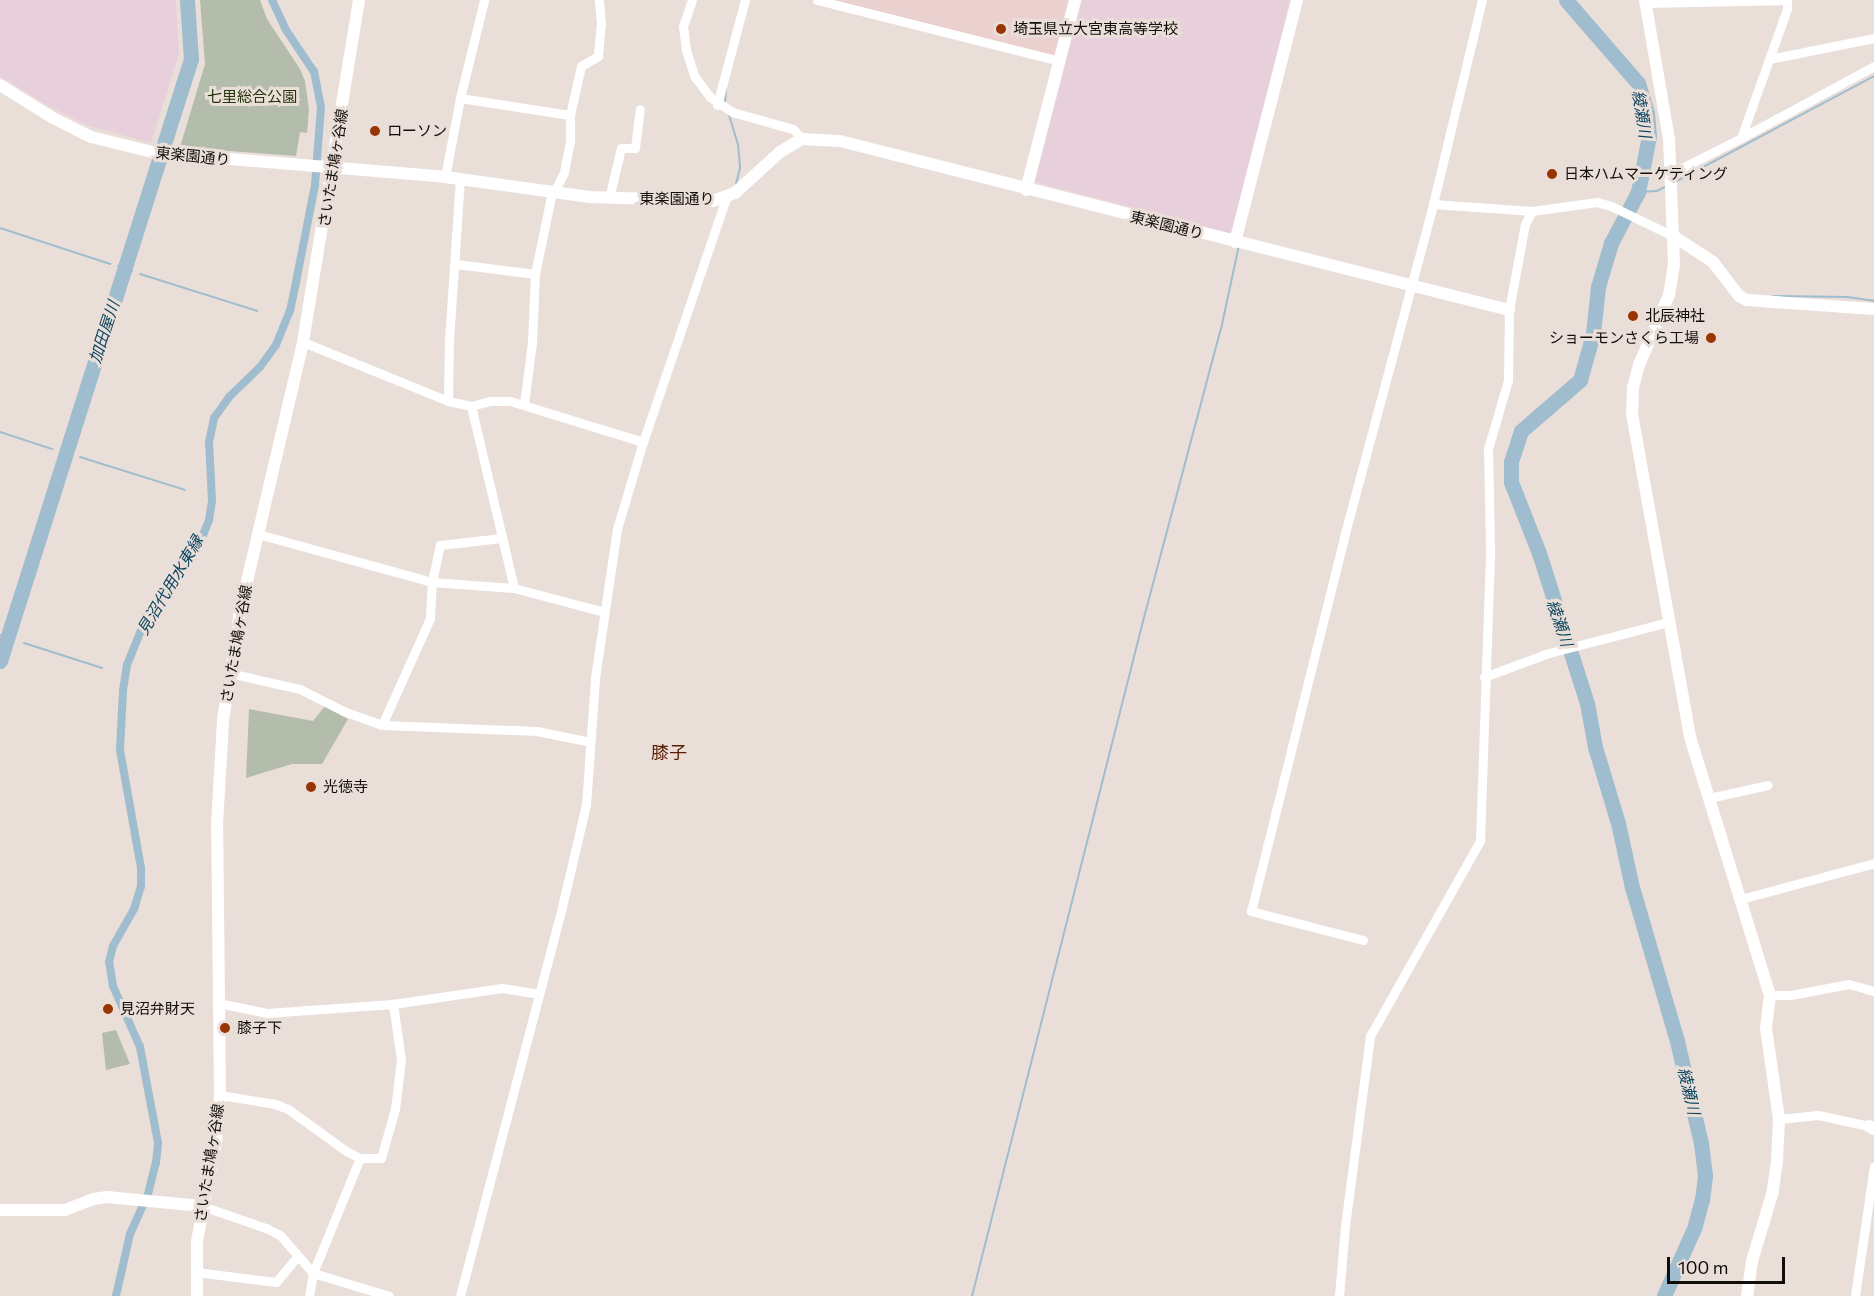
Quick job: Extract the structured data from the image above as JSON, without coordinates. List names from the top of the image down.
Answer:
{
  "streets": {
    "street": ["東楽園通り", "さいたま鳩ヶ谷線"]
  },
  "crossings": [
    ["東楽園通り", "さいたま鳩ヶ谷線"]
  ],
  "districts": ["膝子"],
  "water": ["綾瀬川", "加田屋川", "見沼代用水東縁"],
  "parks": ["七里総合公園"],
  "places": [
    "埼玉県立大宮東高等学校",
    "ローソン",
    "日本ハムマーケティング",
    "北辰神社",
    "ショーモンさくら工場",
    "光徳寺",
    "見沼弁財天",
    "膝子下"
  ],
  "scale_bar": "100 m"
}
